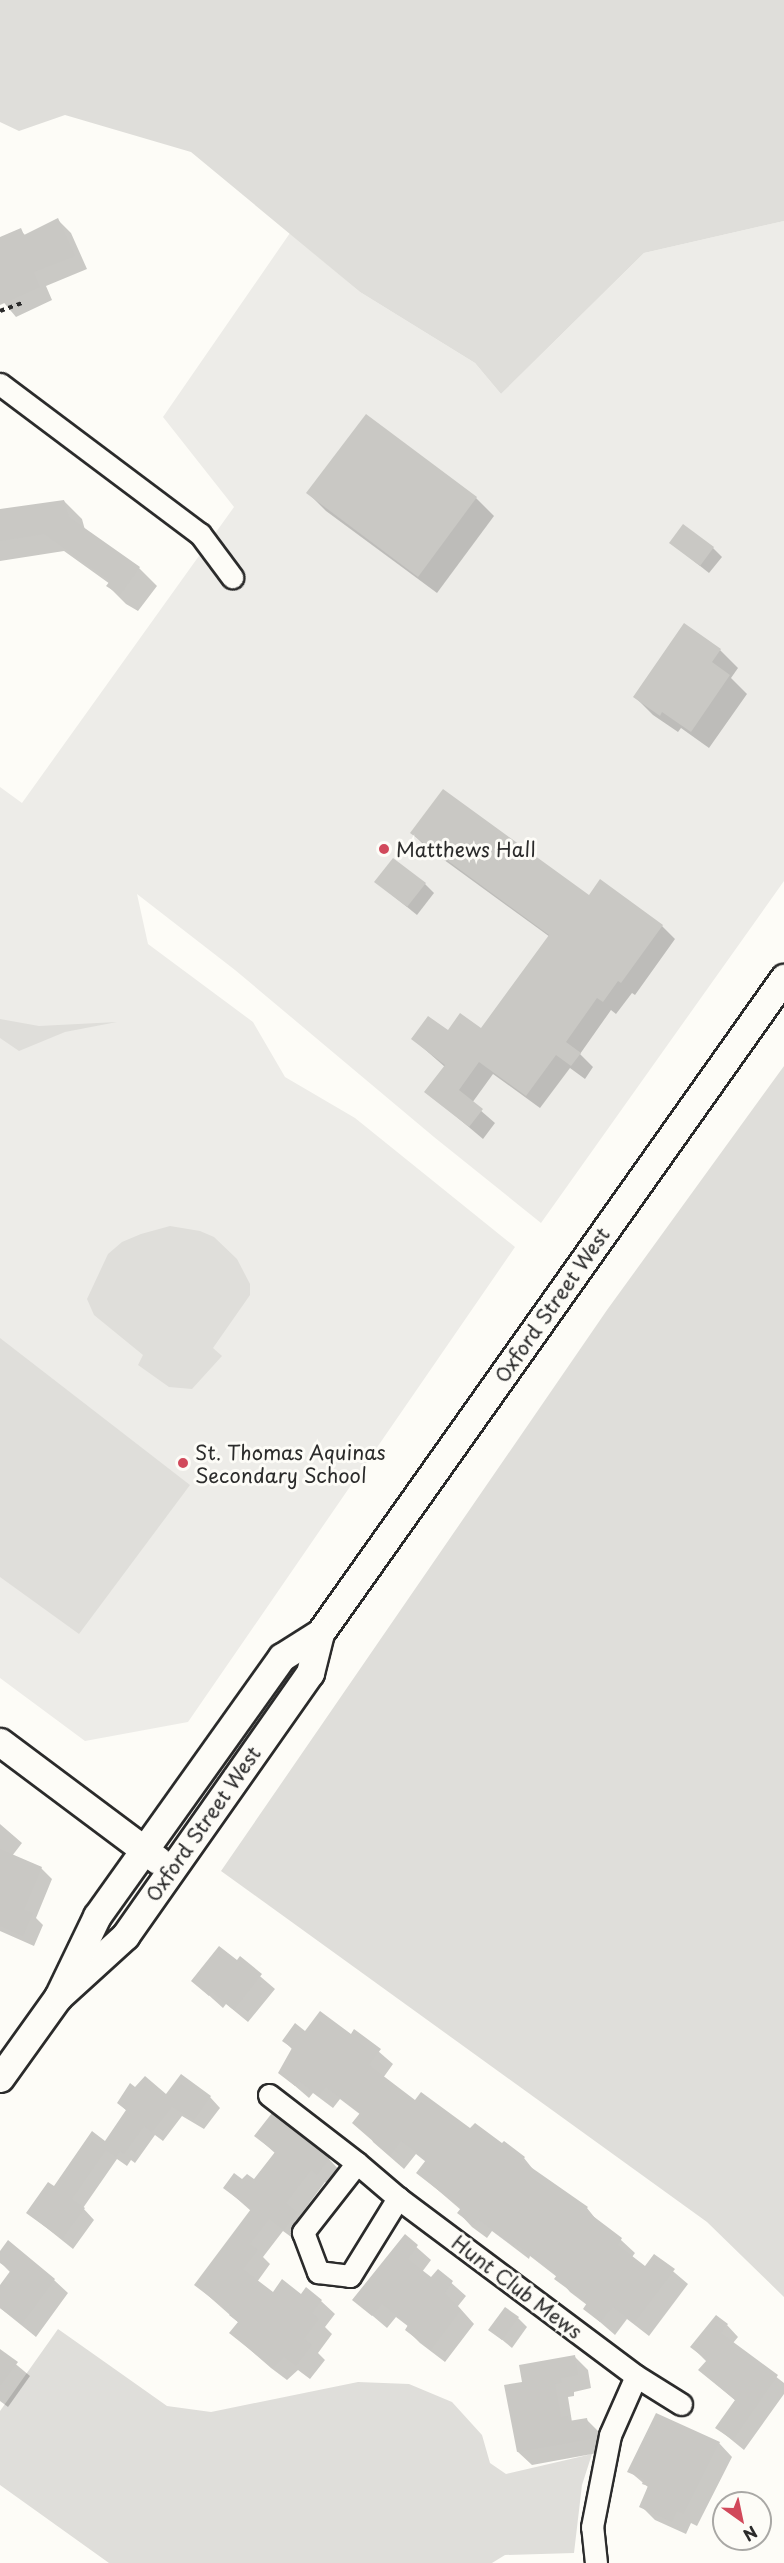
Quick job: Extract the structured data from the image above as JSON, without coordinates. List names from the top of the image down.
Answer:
{
  "streets": {
    "main road": ["Oxford Street West"],
    "street": ["Hunt Club Mews"]
  },
  "places": ["Matthews Hall", "St. Thomas Aquinas Secondary School"],
  "north": "bottom right"
}
